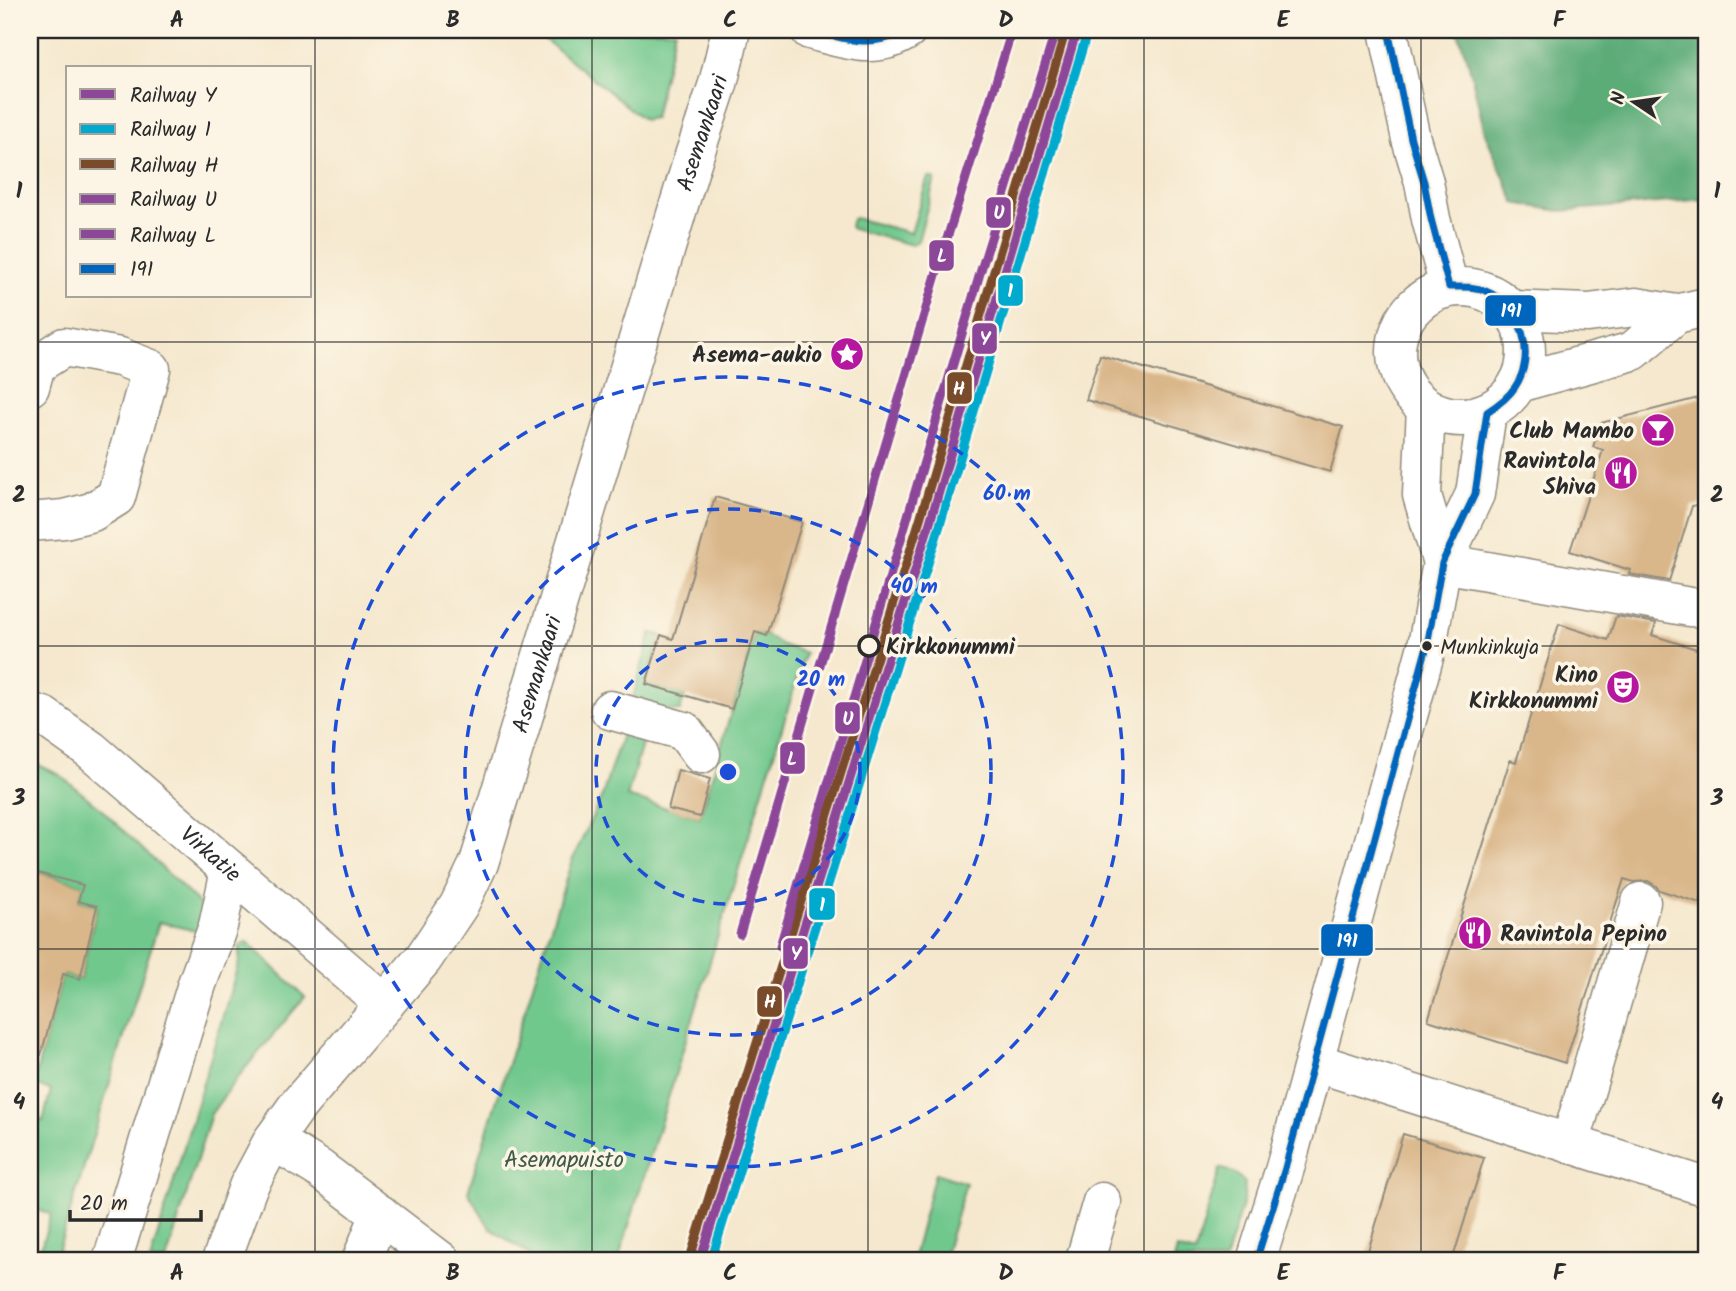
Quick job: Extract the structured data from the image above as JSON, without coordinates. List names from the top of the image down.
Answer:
{
  "streets": {
    "street": ["Asemankaari", "Virkatie"]
  },
  "crossings": [
    ["Asemankaari", "Virkatie"]
  ],
  "parks": ["Asemapuisto"],
  "places": {
    "place": ["Asema-aukio"],
    "bar": ["Club Mambo"],
    "restaurant": ["Ravintola Shiva", "Ravintola Pepino"],
    "other": ["Kirkkonummi", "Munkinkuja"],
    "theatre": ["Kino Kirkkonummi"]
  },
  "lines": [
    "rail line Y",
    "rail line H",
    "rail line L",
    "transit line 191",
    "rail line 1",
    "rail line U"
  ],
  "legend": [
    "Railway Y",
    "Railway 1",
    "Railway H",
    "Railway U",
    "Railway L",
    "191"
  ],
  "scale_bar": "20 m",
  "north": "left",
  "grid": {
    "columns": [
      "A",
      "B",
      "C",
      "D",
      "E",
      "F"
    ],
    "rows": [
      "1",
      "2",
      "3",
      "4"
    ]
  },
  "rings": ["60 m", "40 m", "20 m"]
}
